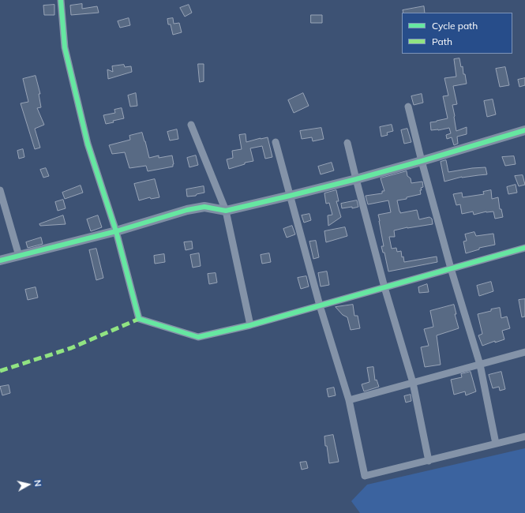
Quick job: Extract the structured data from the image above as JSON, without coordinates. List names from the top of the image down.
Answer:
{
  "legend": ["Cycle path", "Path"],
  "north": "right"
}
